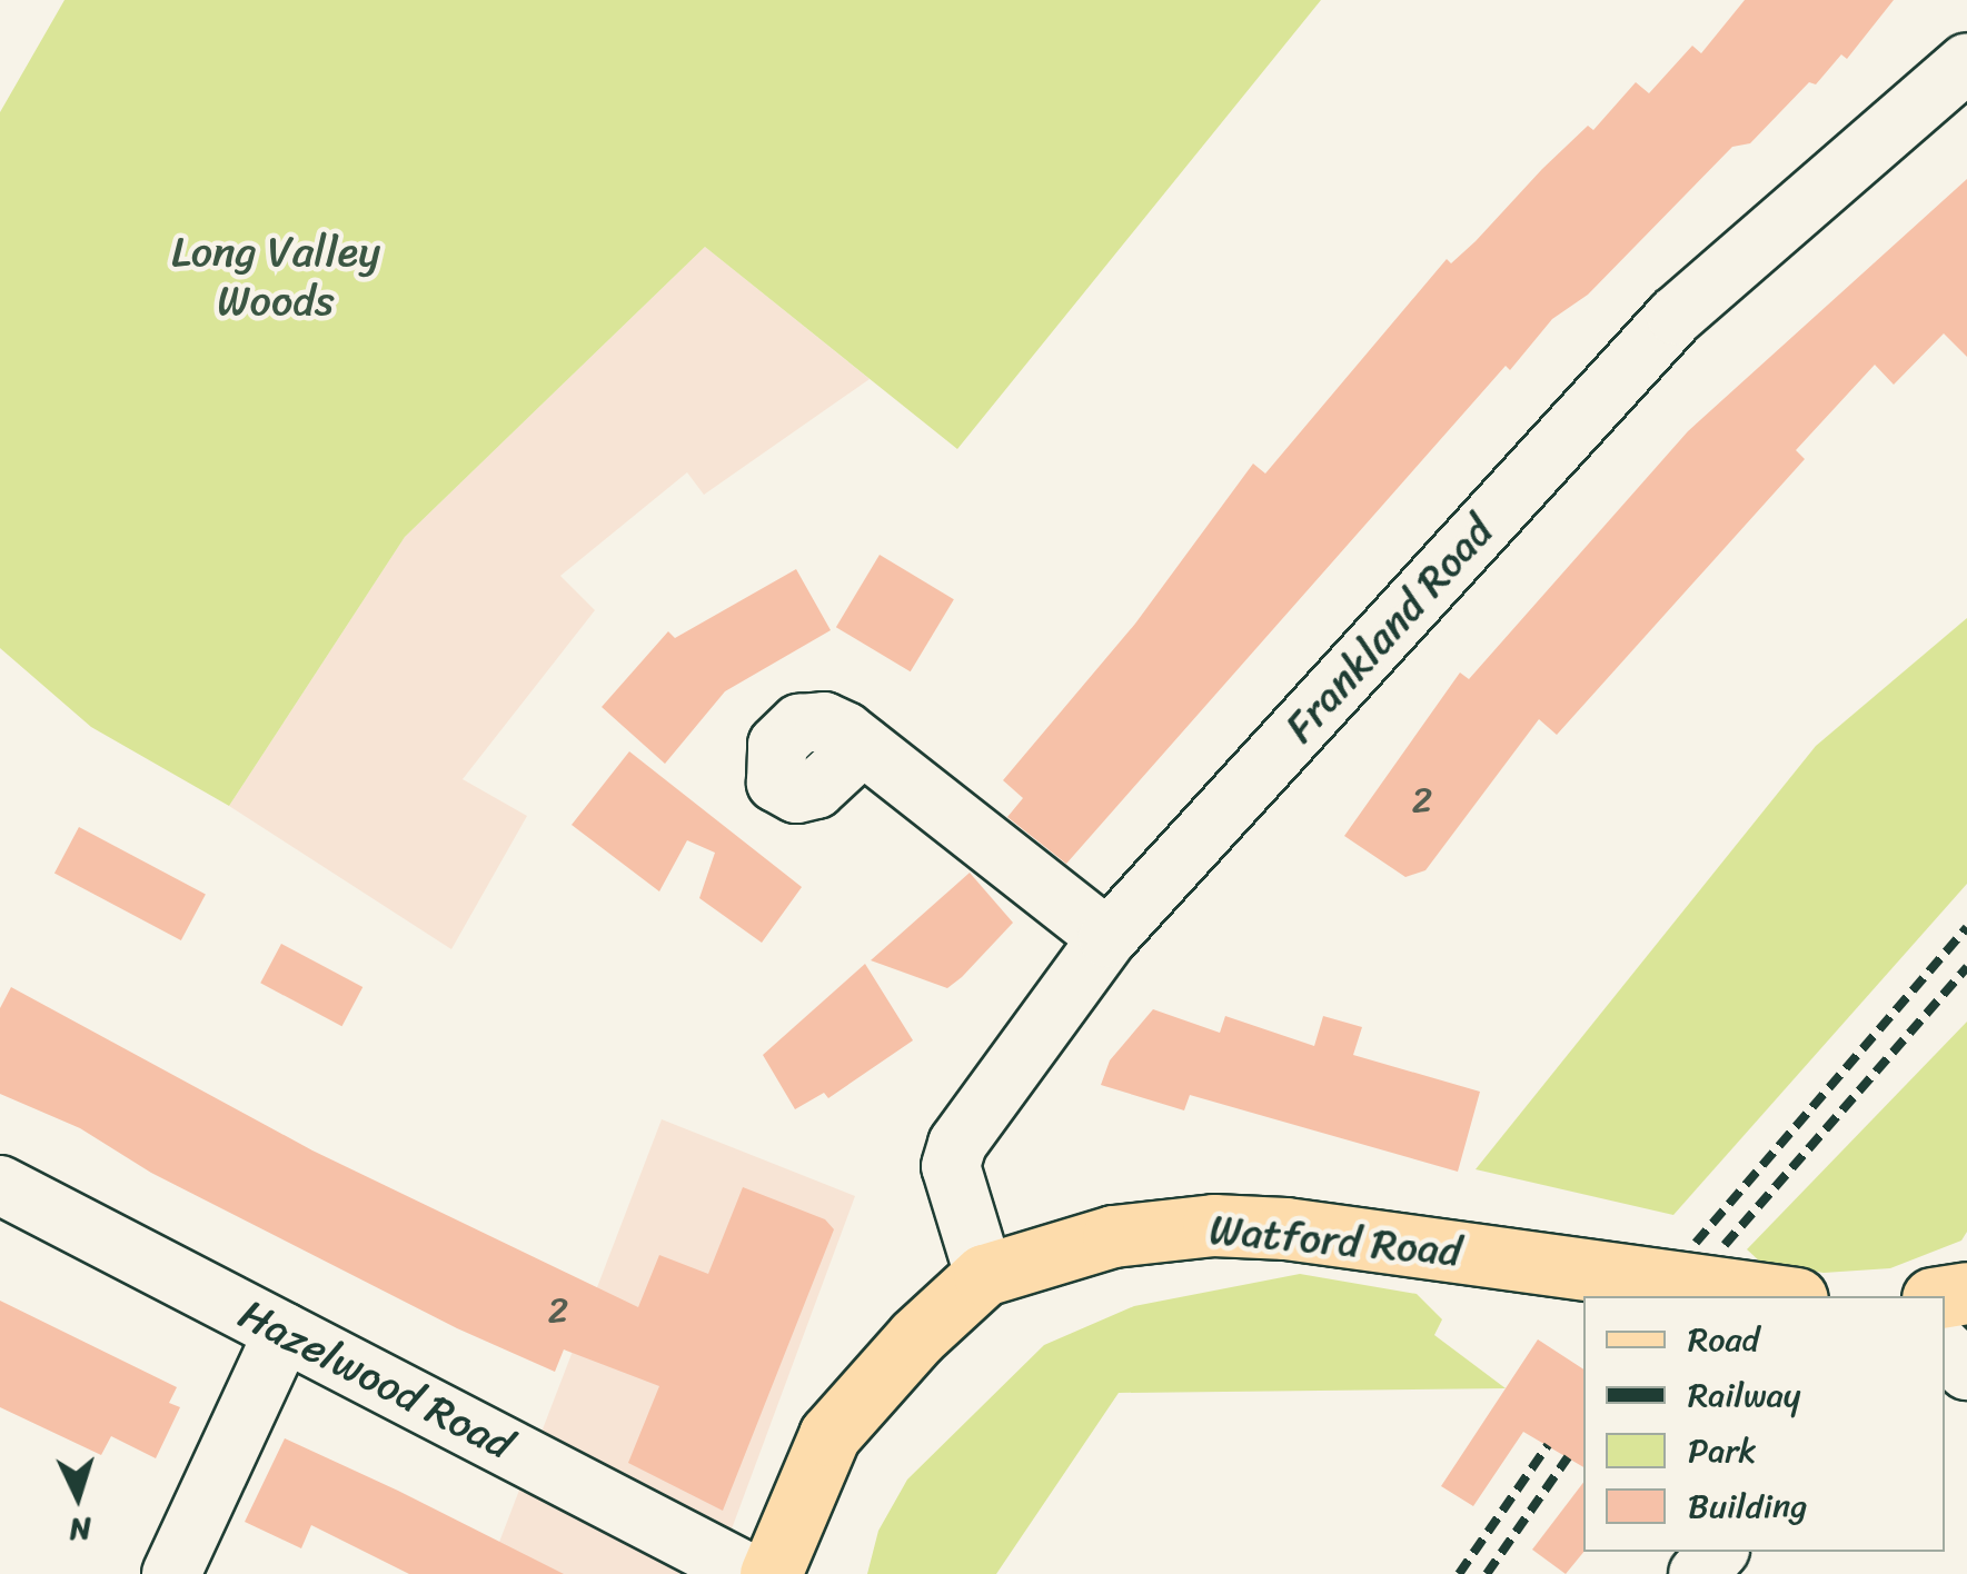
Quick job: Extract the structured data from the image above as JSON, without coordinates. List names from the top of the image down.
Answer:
{
  "streets": {
    "main road": ["Watford Road"],
    "street": ["Frankland Road", "Hazelwood Road"]
  },
  "crossings": [
    ["Frankland Road", "Watford Road"]
  ],
  "parks": ["Long Valley Woods"],
  "house_numbers": ["2", "2"],
  "legend": [
    "Road",
    "Railway",
    "Park",
    "Building"
  ],
  "north": "bottom"
}
